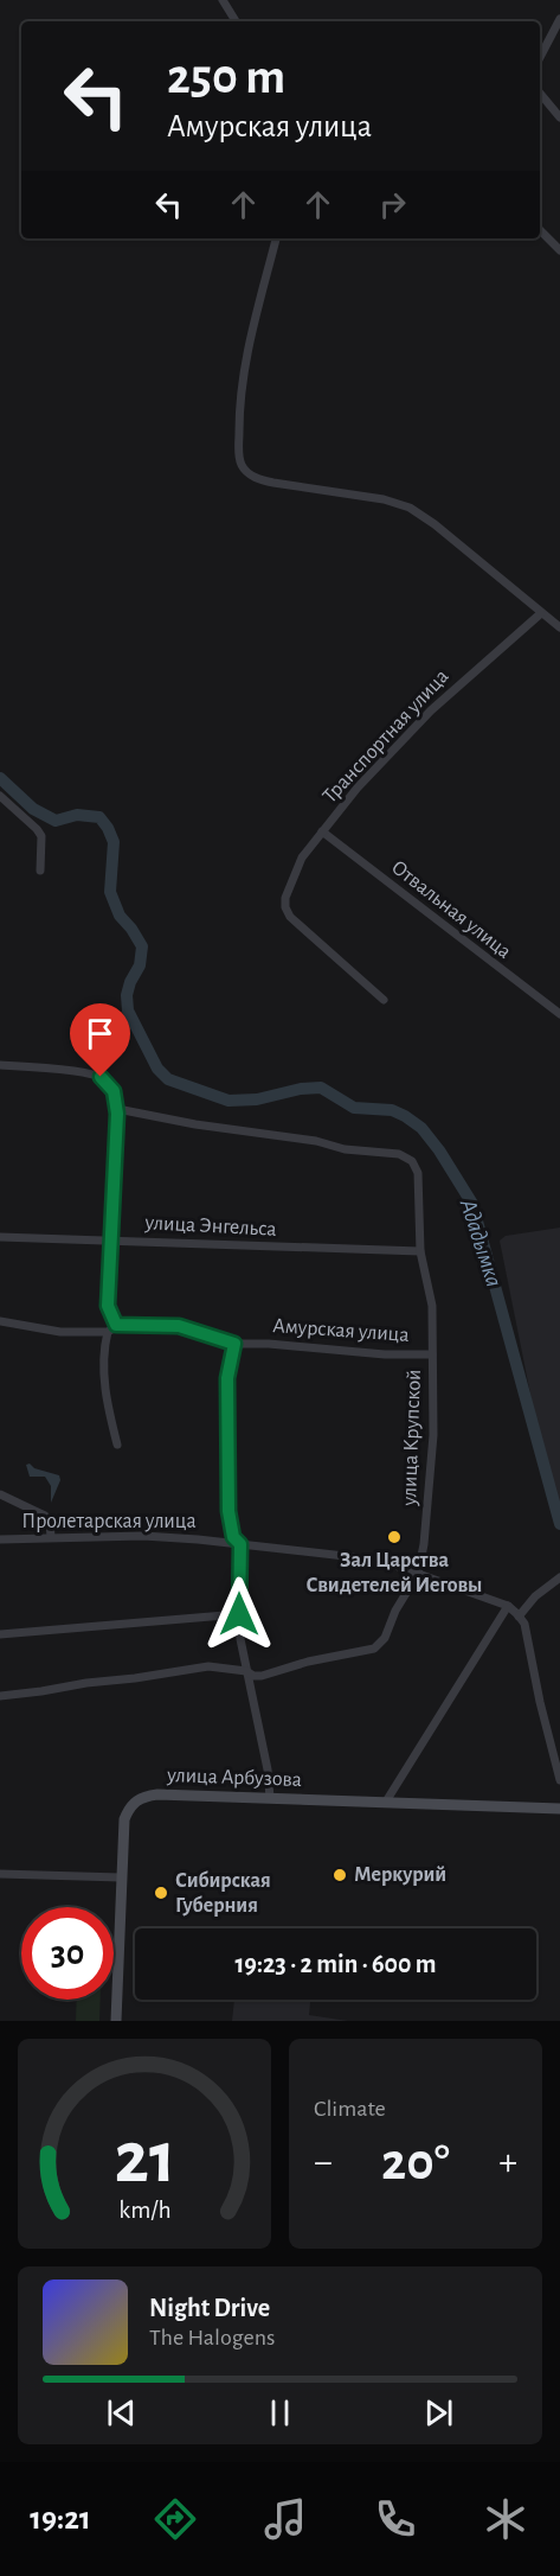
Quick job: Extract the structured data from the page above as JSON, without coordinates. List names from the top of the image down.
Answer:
{
  "streets": {
    "street": [
      "Транспортная улица",
      "Отвальная улица",
      "улица Энгельса",
      "Амурская улица",
      "улица Крупской",
      "Пролетарская улица",
      "улица Арбузова"
    ]
  },
  "crossings": [
    ["Транспортная улица", "Отвальная улица"],
    ["улица Энгельса", "улица Крупской"],
    ["Амурская улица", "улица Крупской"],
    ["улица Крупской", "Пролетарская улица"]
  ],
  "water": ["Ададымка"],
  "places": ["Зал Царства Свидетелей Иеговы", "Меркурий", "Сибирская Губерния"],
  "page": {
    "turn": ["250 m", "Амурская улица"],
    "limit": "30",
    "trip": "19:23 · 2 min · 600 m",
    "tile": "Climate",
    "heat": ["−", "20°", "+"],
    "song": ["Night Drive", "The Halogens"],
    "tabs": "19:21",
    "gauge": ["21", "km/h"]
  }
}
